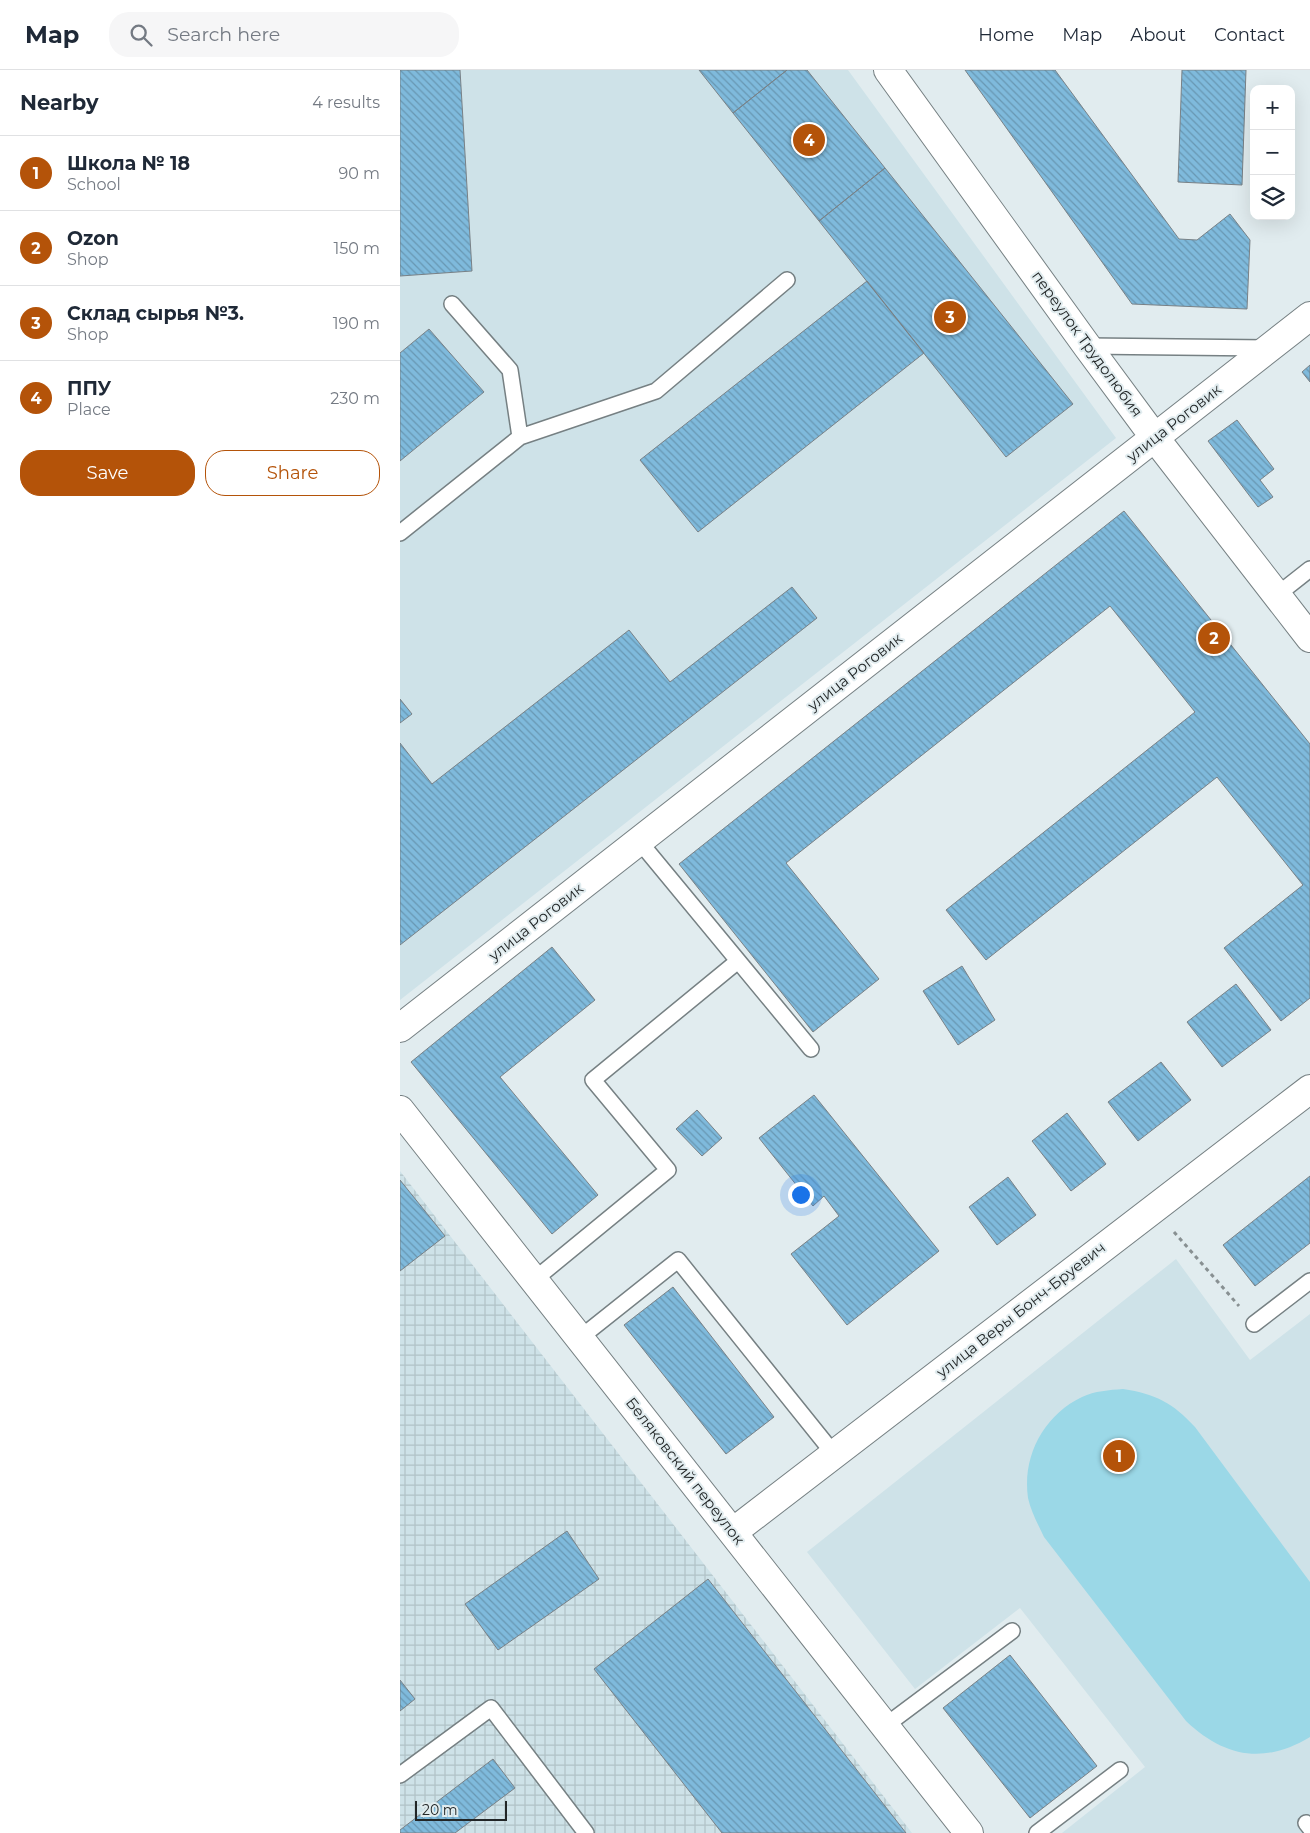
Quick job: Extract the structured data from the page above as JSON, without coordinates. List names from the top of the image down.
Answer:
{
  "streets": {
    "street": [
      "переулок Трудолюбия",
      "улица Роговик",
      "улица Веры Бонч-Бруевич",
      "Беляковский переулок"
    ]
  },
  "crossings": [
    ["переулок Трудолюбия", "улица Роговик"],
    ["улица Веры Бонч-Бруевич", "Беляковский переулок"]
  ],
  "scale_bar": "20 m",
  "page": {
    "header": "Map",
    "search": "Search here",
    "nav": [
      "Home",
      "Map",
      "About",
      "Contact"
    ],
    "heading": ["Nearby", "4 results"],
    "map_buttons": ["+", "−"],
    "pins": [
      "4",
      "3",
      "2",
      "1"
    ],
    "list": [
      {
        "mark": "1",
        "name": "Школа № 18",
        "note": "School",
        "value": "90 m"
      },
      {
        "mark": "2",
        "name": "Ozon",
        "note": "Shop",
        "value": "150 m"
      },
      {
        "mark": "3",
        "name": "Склад сырья №3.",
        "note": "Shop",
        "value": "190 m"
      },
      {
        "mark": "4",
        "name": "ППУ",
        "note": "Place",
        "value": "230 m"
      }
    ],
    "buttons": ["Save", "Share"],
    "scale": "20 m"
  }
}
